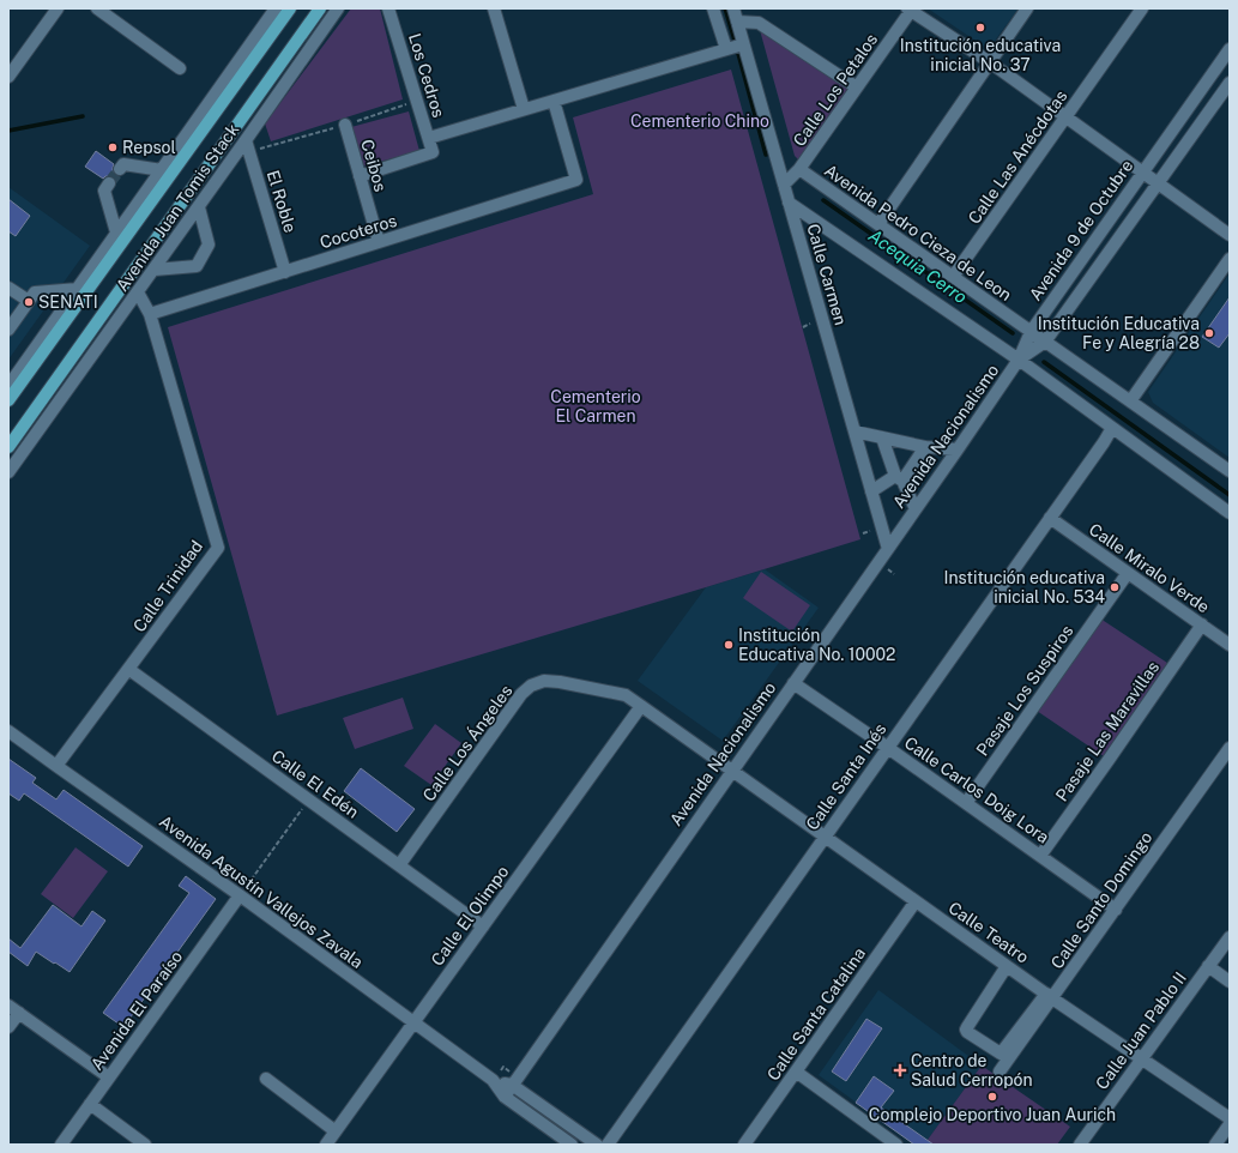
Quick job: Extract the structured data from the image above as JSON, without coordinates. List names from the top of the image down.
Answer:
{
  "streets": {
    "main road": ["Avenida Juan Tomis Stack"],
    "street": [
      "Los Cedros",
      "Calle Los Petalos",
      "Calle Las Anécdotas",
      "Ceibos",
      "El Roble",
      "Avenida 9 de Octubre",
      "Cocoteros",
      "Avenida Pedro Cieza de Leon",
      "Calle Carmen",
      "Avenida Nacionalismo",
      "Calle Miralo Verde",
      "Calle Trinidad",
      "Pasaje Los Suspiros",
      "Pasaje Las Maravillas",
      "Calle Los Ángeles",
      "Calle Santa Inés",
      "Calle El Edén",
      "Calle Carlos Doig Lora",
      "Avenida Agustín Vallejos Zavala",
      "Calle Santo Domingo",
      "Calle El Olimpo",
      "Calle Teatro",
      "Avenida El Paraíso",
      "Calle Santa Catalina",
      "Calle Juan Pablo II"
    ]
  },
  "crossings": [
    ["Los Cedros", "Ceibos"],
    ["Calle Los Petalos", "Avenida Pedro Cieza de Leon"],
    ["Calle Los Petalos", "Calle Carmen"],
    ["Calle Las Anécdotas", "Avenida Pedro Cieza de Leon"],
    ["Ceibos", "Cocoteros"],
    ["El Roble", "Avenida Juan Tomis Stack"],
    ["El Roble", "Cocoteros"],
    ["Avenida Juan Tomis Stack", "Calle Trinidad"],
    ["Avenida 9 de Octubre", "Avenida Pedro Cieza de Leon"],
    ["Avenida 9 de Octubre", "Avenida Nacionalismo"],
    ["Cocoteros", "Calle Trinidad"],
    ["Calle Carmen", "Avenida Nacionalismo"],
    ["Avenida Nacionalismo", "Calle Los Ángeles"],
    ["Avenida Nacionalismo", "Calle Carlos Doig Lora"],
    ["Avenida Nacionalismo", "Avenida Agustín Vallejos Zavala"],
    ["Avenida Nacionalismo", "Calle Teatro"],
    ["Calle Miralo Verde", "Pasaje Los Suspiros"],
    ["Calle Miralo Verde", "Pasaje Las Maravillas"],
    ["Calle Miralo Verde", "Calle Santa Inés"],
    ["Calle Trinidad", "Calle El Edén"],
    ["Calle Trinidad", "Avenida Agustín Vallejos Zavala"],
    ["Pasaje Los Suspiros", "Calle Carlos Doig Lora"],
    ["Pasaje Las Maravillas", "Calle Carlos Doig Lora"],
    ["Calle Los Ángeles", "Calle El Edén"],
    ["Calle Los Ángeles", "Calle El Olimpo"],
    ["Calle Los Ángeles", "Calle Teatro"],
    ["Calle Santa Inés", "Calle Carlos Doig Lora"],
    ["Calle Santa Inés", "Calle Teatro"],
    ["Calle El Edén", "Calle El Olimpo"],
    ["Calle Carlos Doig Lora", "Calle Santo Domingo"],
    ["Avenida Agustín Vallejos Zavala", "Calle El Olimpo"],
    ["Avenida Agustín Vallejos Zavala", "Avenida El Paraíso"],
    ["Calle Santo Domingo", "Calle Teatro"],
    ["Calle Teatro", "Calle Santa Catalina"],
    ["Calle Teatro", "Calle Juan Pablo II"]
  ],
  "water": ["Acequia Cerro"],
  "parks": ["Cementerio Chino", "Cementerio El Carmen"],
  "places": {
    "other": [
      "Institución educativa inicial No. 37",
      "Repsol",
      "SENATI",
      "Institución Educativa Fe y Alegría 28",
      "Institución educativa inicial No. 534",
      "Institución Educativa No. 10002",
      "Complejo Deportivo Juan Aurich"
    ],
    "health": ["Centro de Salud Cerropón"]
  }
}
